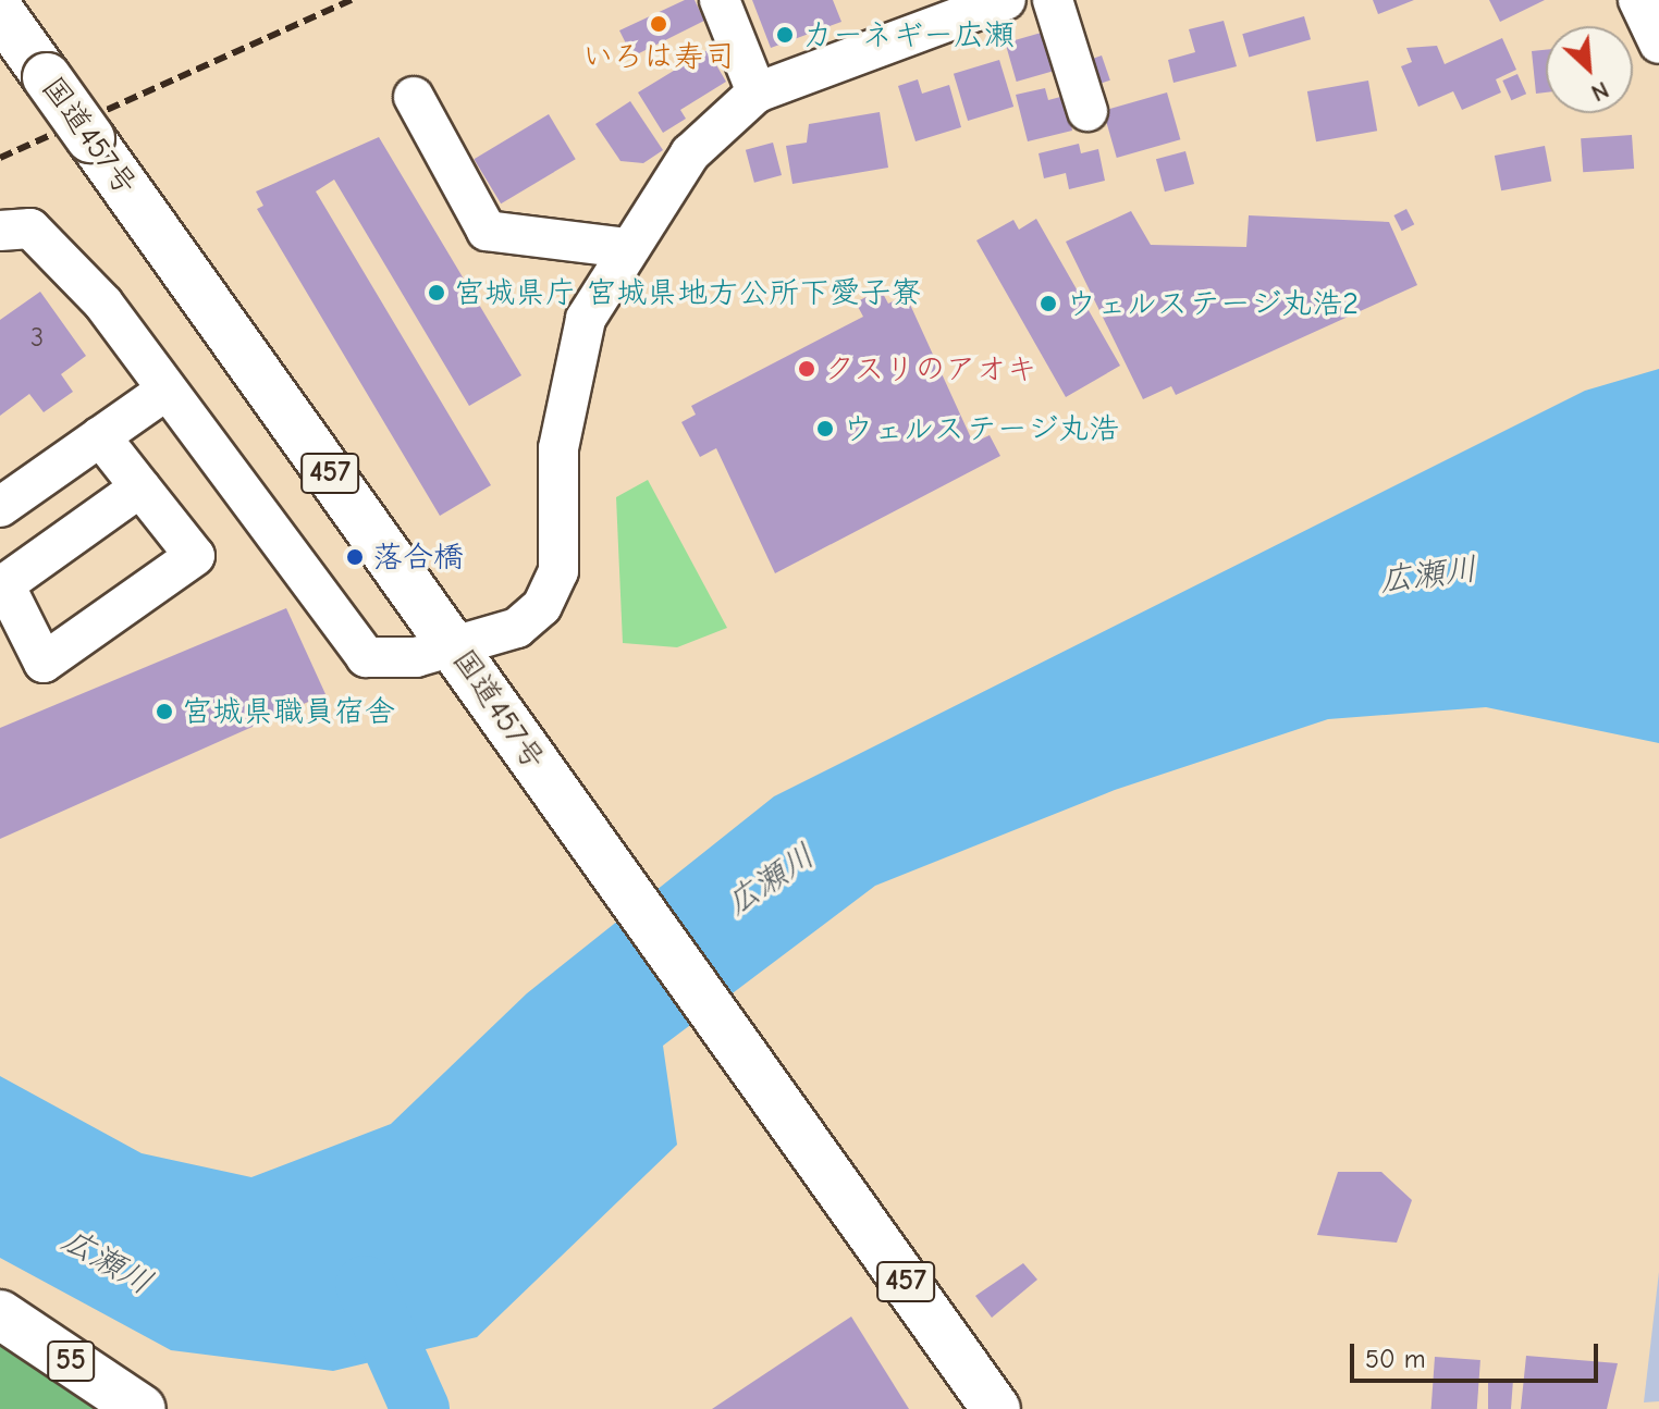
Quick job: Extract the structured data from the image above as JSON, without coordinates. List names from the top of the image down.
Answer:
{
  "streets": {
    "main road": ["国道457号", "457", "55"]
  },
  "water": ["広瀬川"],
  "places": [
    "いろは寿司",
    "カーネギー広瀬",
    "宮城県庁 宮城県地方公所下愛子寮",
    "ウェルステージ丸浩2",
    "クスリのアオキ",
    "ウェルステージ丸浩",
    "落合橋",
    "宮城県職員宿舎"
  ],
  "house_numbers": ["3"],
  "scale_bar": "50 m",
  "north": "bottom right"
}
